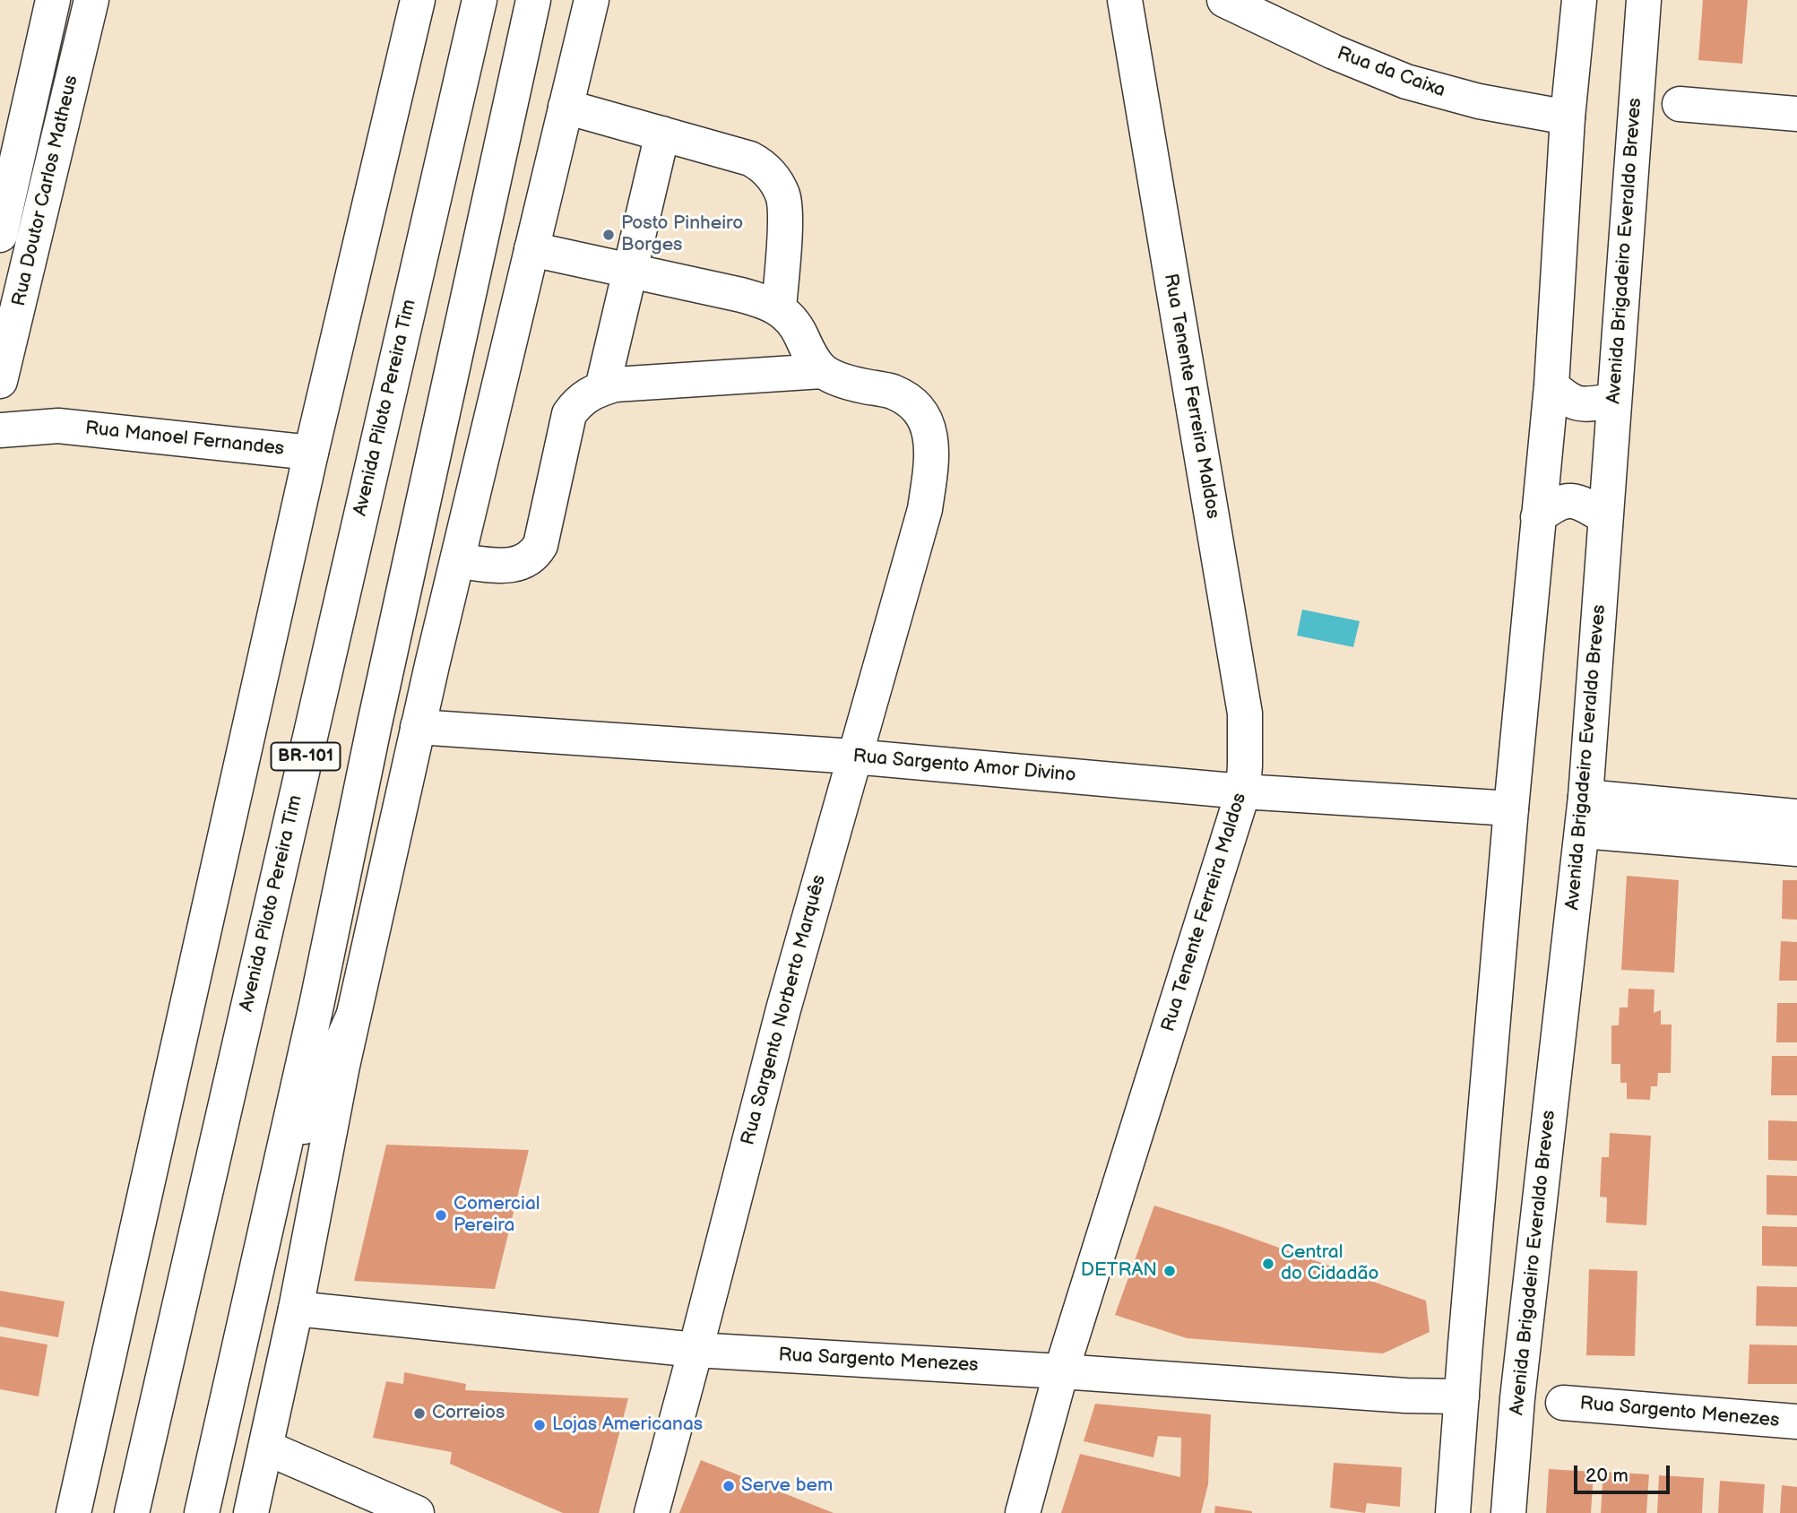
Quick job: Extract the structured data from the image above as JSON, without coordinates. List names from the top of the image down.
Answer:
{
  "streets": {
    "main road": [
      "Rua da Caixa",
      "Rua Doutor Carlos Matheus",
      "Avenida Brigadeiro Everaldo Breves",
      "Rua Tenente Ferreira Maldos",
      "Avenida Piloto Pereira Tim",
      "Rua Manoel Fernandes",
      "BR-101",
      "Rua Sargento Amor Divino",
      "Rua Sargento Norberto Marquês",
      "Rua Sargento Menezes"
    ]
  },
  "crossings": [
    ["Rua Tenente Ferreira Maldos", "Rua Sargento Amor Divino"],
    ["Rua Tenente Ferreira Maldos", "Rua Sargento Menezes"],
    ["Rua Sargento Amor Divino", "Rua Sargento Norberto Marquês"],
    ["Rua Sargento Norberto Marquês", "Rua Sargento Menezes"]
  ],
  "places": [
    "Posto Pinheiro Borges",
    "Comercial Pereira",
    "Central do Cidadão",
    "DETRAN",
    "Correios",
    "Lojas Americanas",
    "Serve bem"
  ],
  "scale_bar": "20 m"
}
